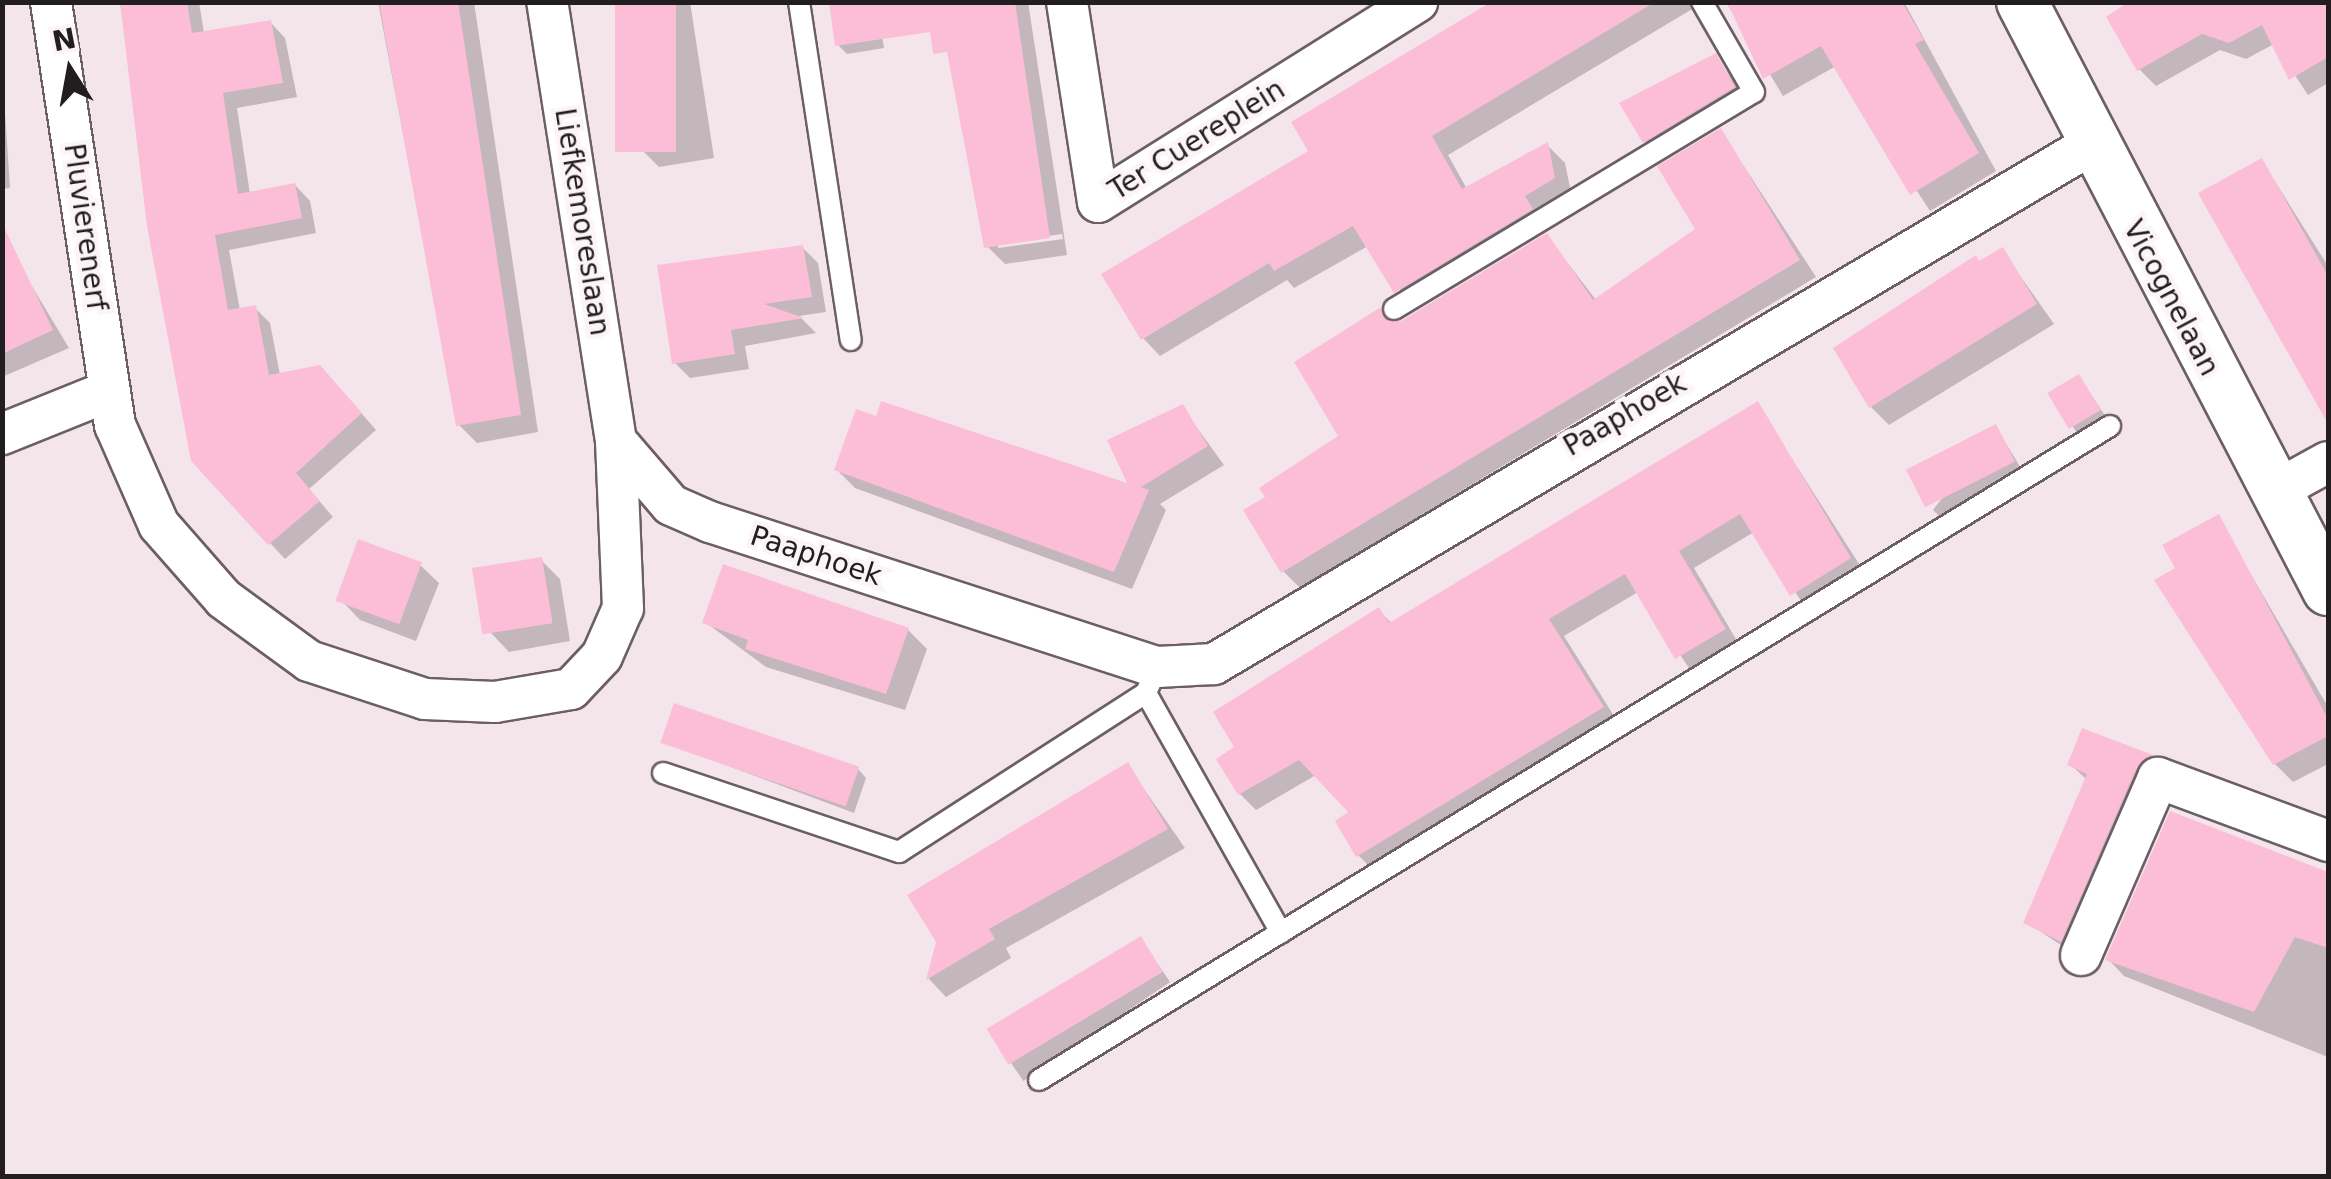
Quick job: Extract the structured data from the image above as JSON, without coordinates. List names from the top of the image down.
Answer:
{
  "streets": {
    "street": [
      "Ter Cuereplein",
      "Liefkemoreslaan",
      "Pluvierenerf",
      "Vicognelaan",
      "Paaphoek"
    ]
  },
  "crossings": [
    ["Liefkemoreslaan", "Pluvierenerf"],
    ["Liefkemoreslaan", "Paaphoek"],
    ["Pluvierenerf", "Paaphoek"],
    ["Vicognelaan", "Paaphoek"]
  ],
  "north": "top"
}
